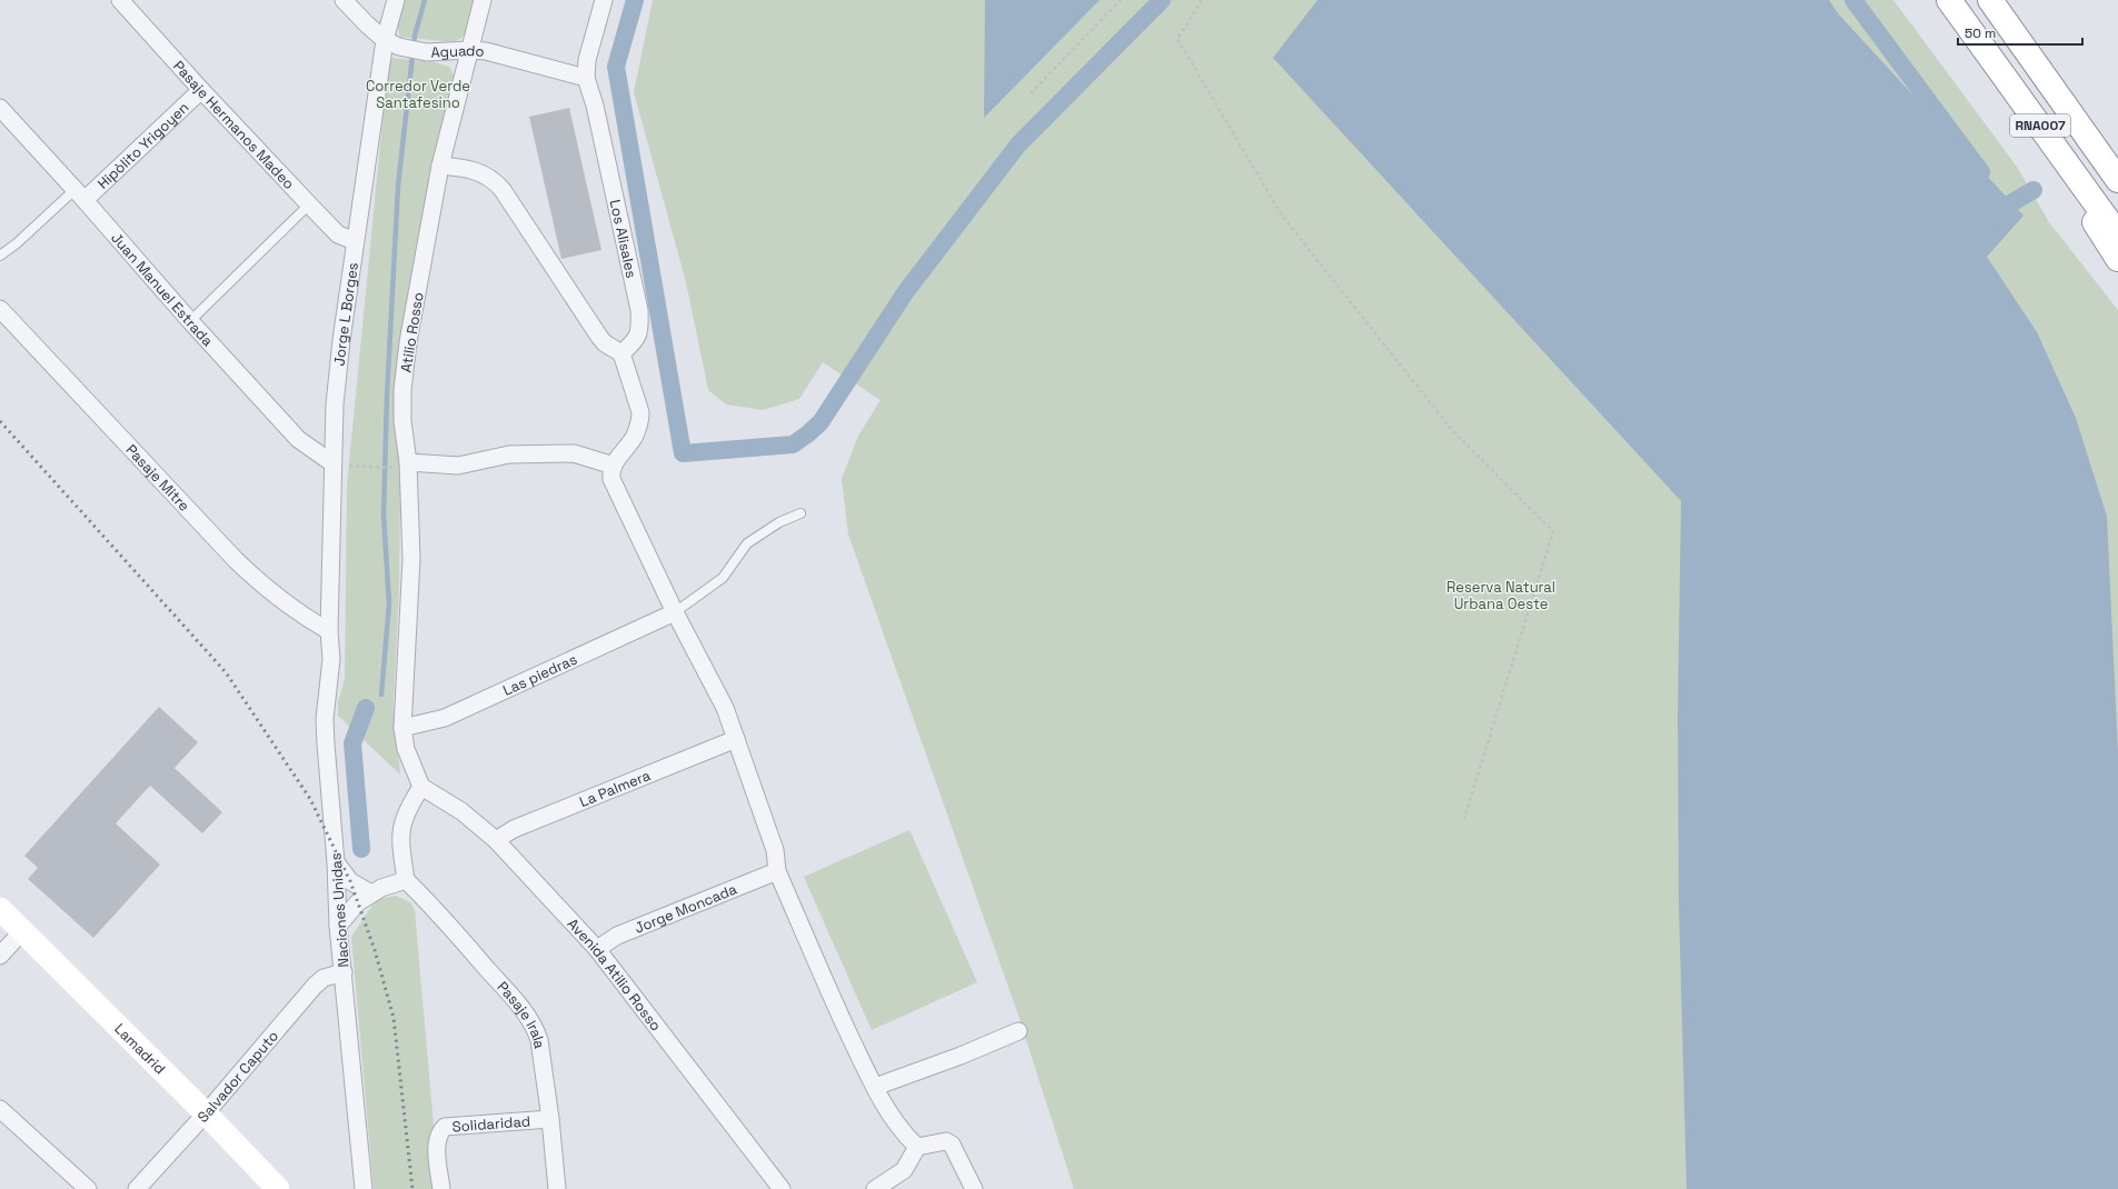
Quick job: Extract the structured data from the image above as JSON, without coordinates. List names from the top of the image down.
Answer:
{
  "streets": {
    "highway": ["RNA007"],
    "street": [
      "Aguado",
      "Pasaje Hermanos Madeo",
      "Hipòlito Yrigoyen",
      "Los Alisales",
      "Juan Manuel Estrada",
      "Jorge L Borges",
      "Atilio Rosso",
      "Pasaje Mitre",
      "Las piedras",
      "La Palmera",
      "Jorge Moncada",
      "Naciones Unidas",
      "Avenida Atilio Rosso",
      "Pasaje Irala",
      "Lamadrid",
      "Salvador Caputo",
      "Solidaridad"
    ]
  },
  "crossings": [
    ["Aguado", "Los Alisales"],
    ["Aguado", "Jorge L Borges"],
    ["Aguado", "Atilio Rosso"],
    ["Pasaje Hermanos Madeo", "Hipòlito Yrigoyen"],
    ["Pasaje Hermanos Madeo", "Jorge L Borges"],
    ["Hipòlito Yrigoyen", "Juan Manuel Estrada"],
    ["Juan Manuel Estrada", "Jorge L Borges"],
    ["Jorge L Borges", "Pasaje Mitre"],
    ["Jorge L Borges", "Naciones Unidas"],
    ["Atilio Rosso", "Las piedras"],
    ["Atilio Rosso", "Avenida Atilio Rosso"],
    ["Pasaje Mitre", "Naciones Unidas"],
    ["La Palmera", "Avenida Atilio Rosso"],
    ["Jorge Moncada", "Avenida Atilio Rosso"],
    ["Naciones Unidas", "Salvador Caputo"],
    ["Pasaje Irala", "Solidaridad"],
    ["Lamadrid", "Salvador Caputo"]
  ],
  "parks": ["Corredor Verde Santafesino", "Reserva Natural Urbana Oeste"],
  "scale_bar": "50 m"
}
